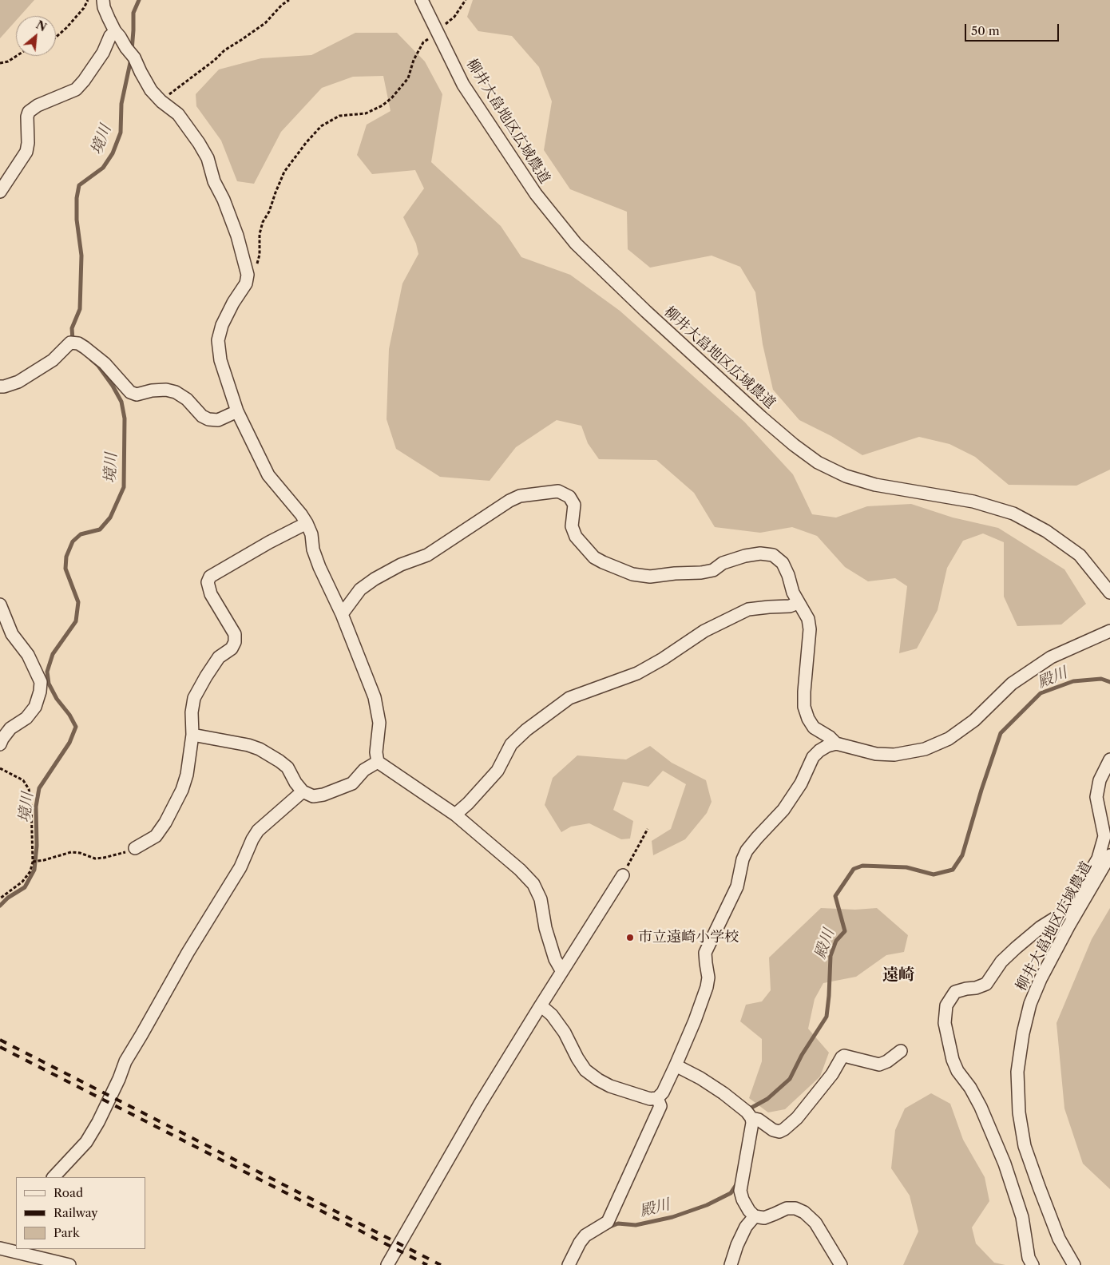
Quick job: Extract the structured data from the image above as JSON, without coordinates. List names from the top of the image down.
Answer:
{
  "streets": {
    "street": ["柳井大畠地区広域農道"]
  },
  "districts": ["遠崎"],
  "water": ["境川", "殿川"],
  "places": ["市立遠崎小学校"],
  "legend": ["Road", "Railway", "Park"],
  "scale_bar": "50 m",
  "north": "top right"
}
